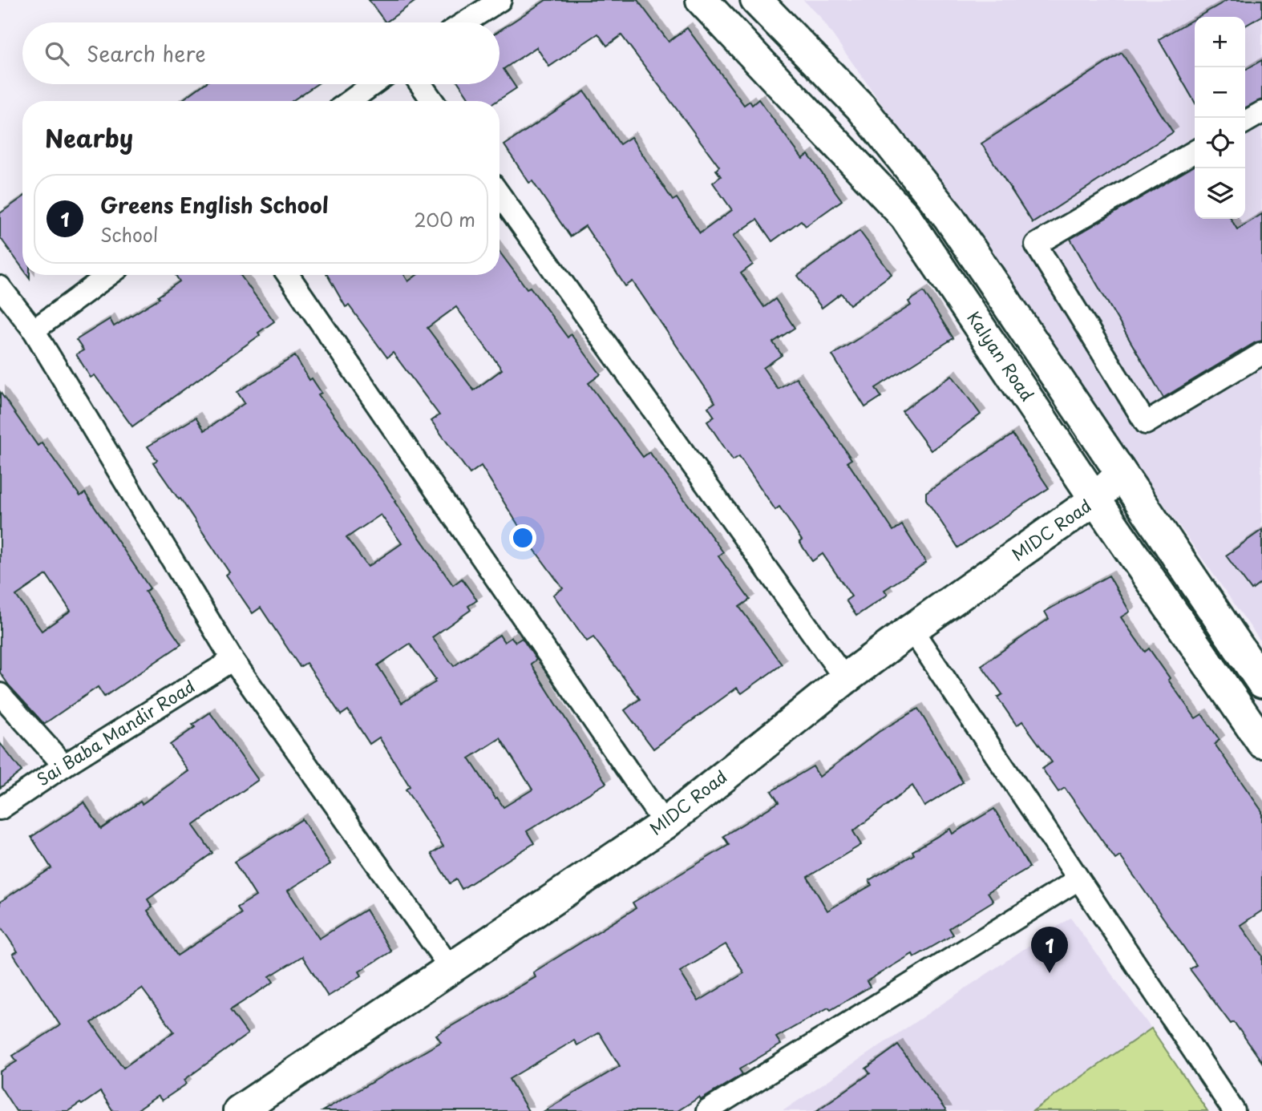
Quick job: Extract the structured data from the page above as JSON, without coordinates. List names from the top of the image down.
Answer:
{
  "streets": {
    "main road": ["Kalyan Road", "MIDC Road"],
    "street": ["Sai Baba Mandir Road"]
  },
  "crossings": [
    ["Kalyan Road", "MIDC Road"]
  ],
  "page": {
    "map_buttons": ["+", "−"],
    "search": "Search here",
    "heading": "Nearby",
    "list": [
      {
        "mark": "1",
        "name": "Greens English School",
        "note": "School",
        "value": "200 m"
      }
    ],
    "pins": "1"
  }
}
